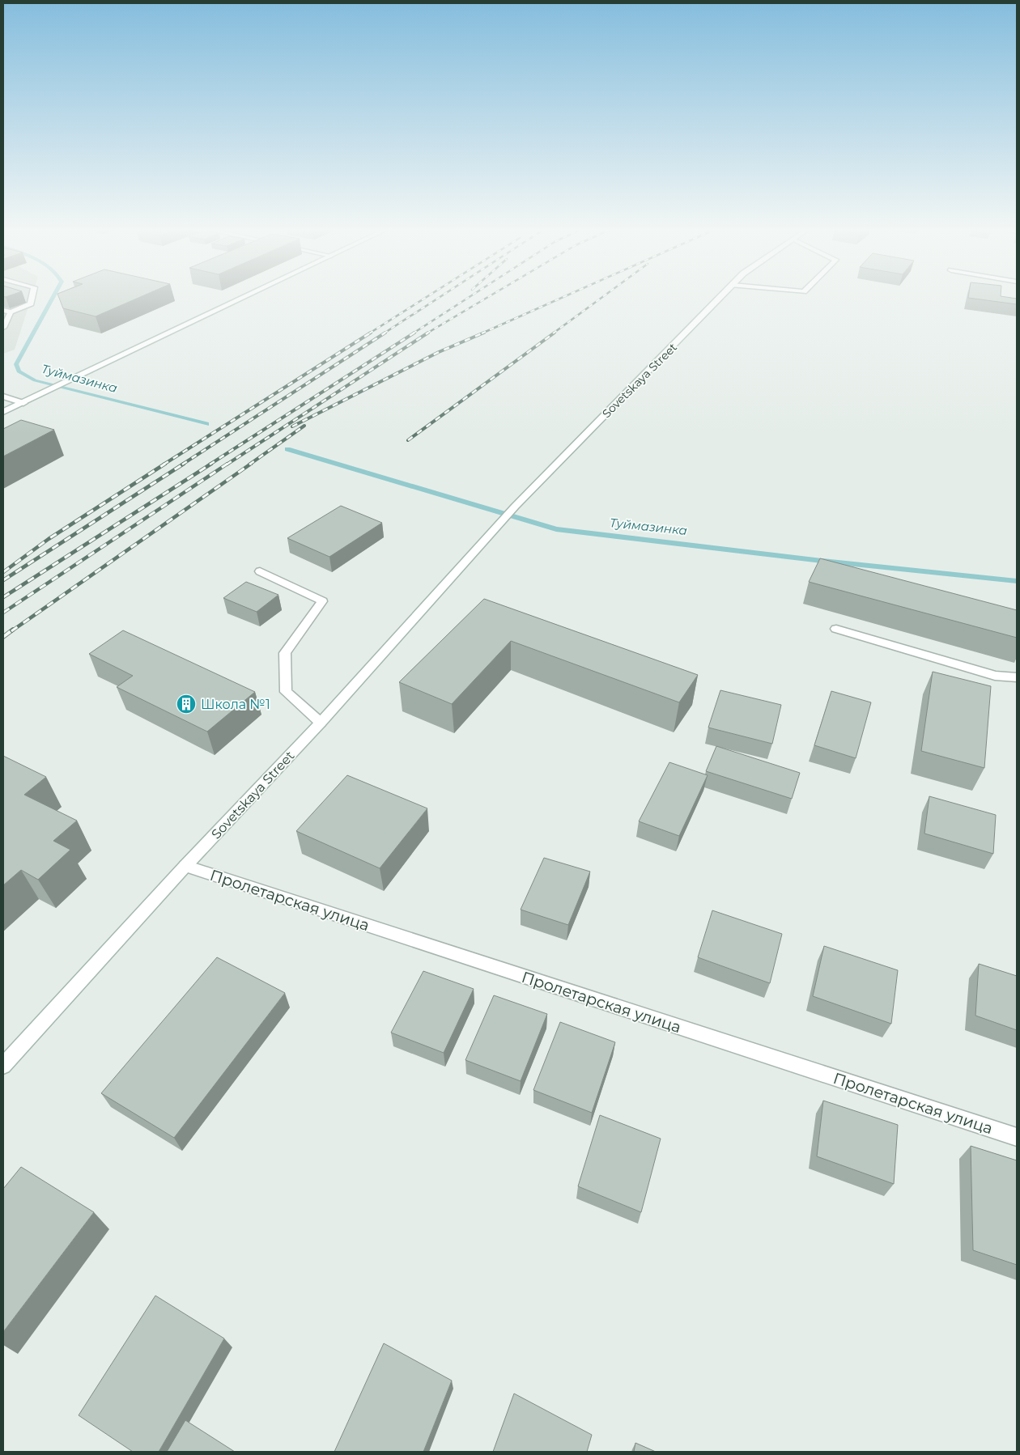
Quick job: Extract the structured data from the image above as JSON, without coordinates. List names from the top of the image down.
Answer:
{
  "streets": {
    "street": ["Sovetskaya Street", "Пролетарская улица"]
  },
  "crossings": [
    ["Sovetskaya Street", "Пролетарская улица"]
  ],
  "water": ["Туймазинка"],
  "places": {
    "building": ["Школа №1"]
  }
}
